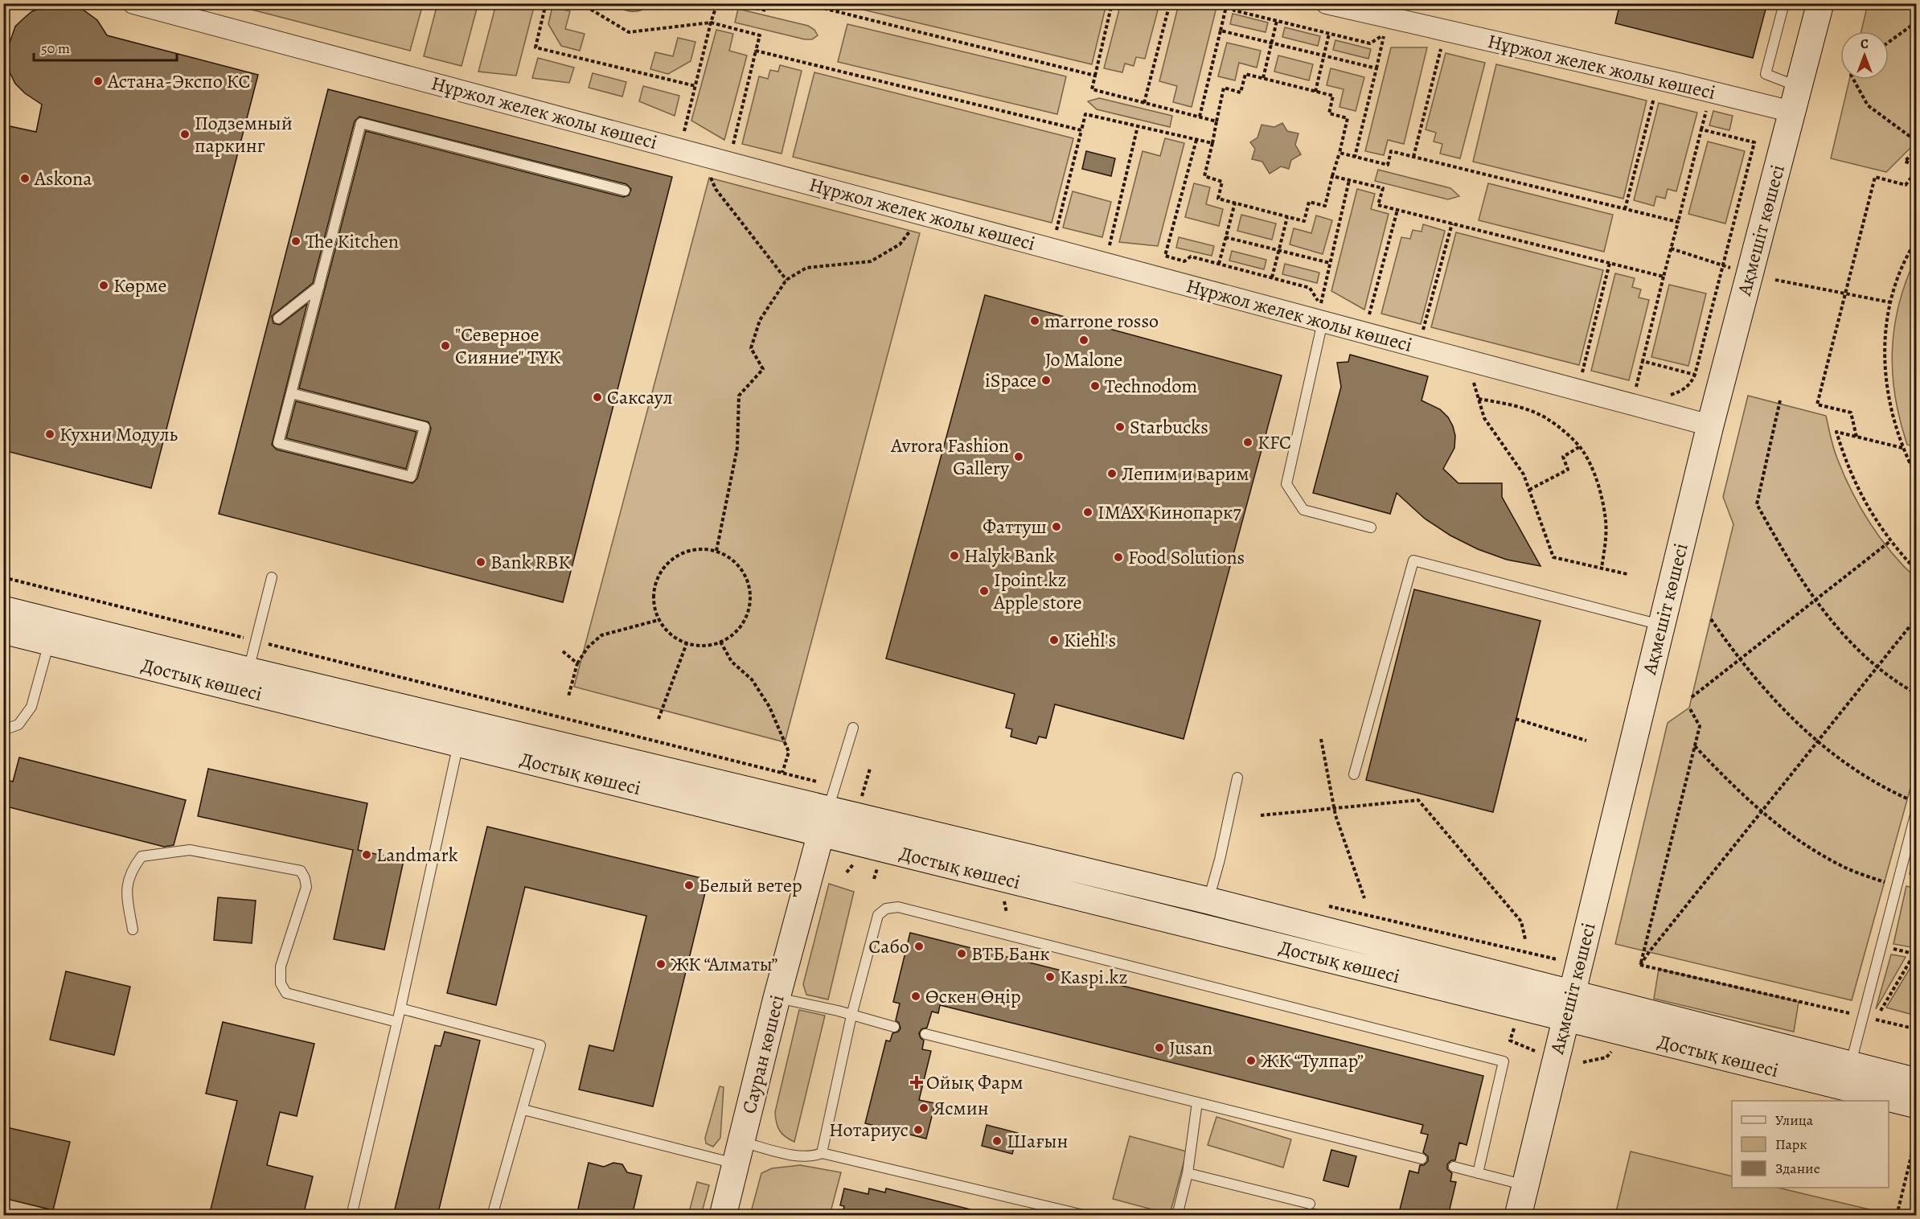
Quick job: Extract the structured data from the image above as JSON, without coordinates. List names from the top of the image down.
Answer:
{
  "streets": {
    "street": [
      "Нұржол желек жолы көшесі",
      "Ақмешіт көшесі",
      "Достық көшесі",
      "Сауран көшесі"
    ]
  },
  "crossings": [
    ["Нұржол желек жолы көшесі", "Ақмешіт көшесі"],
    ["Ақмешіт көшесі", "Достық көшесі"],
    ["Достық көшесі", "Сауран көшесі"]
  ],
  "places": {
    "other": [
      "Астана-Экспо КС",
      "Подземный паркинг",
      "Askona",
      "The Kitchen",
      "Көрме",
      "marrone rosso",
      "Jo Malone",
      "\"Северное Cияние\" ТҮК",
      "iSpace",
      "Technodom",
      "Саксаул",
      "Starbucks",
      "Кухни Модуль",
      "KFC",
      "Avrora Fashion Gallery",
      "Лепим и варим",
      "IMAX Кинопарк7",
      "Фаттуш",
      "Halyk Bank",
      "Food Solutions",
      "Bank RBK",
      "Ipoint.kz Apple store",
      "Kiehl's",
      "Landmark",
      "Белый ветер",
      "Сабо",
      "ВТБ Банк",
      "ЖК “Алматы”",
      "Kaspi.kz",
      "Өскен Өңір",
      "Jusan",
      "ЖК “Тулпар”",
      "Ясмин",
      "Нотариус",
      "Шағын"
    ],
    "health": ["Ойық Фарм"]
  },
  "legend": ["Улица", "Парк", "Здание"],
  "scale_bar": "50 m",
  "north": "top"
}
